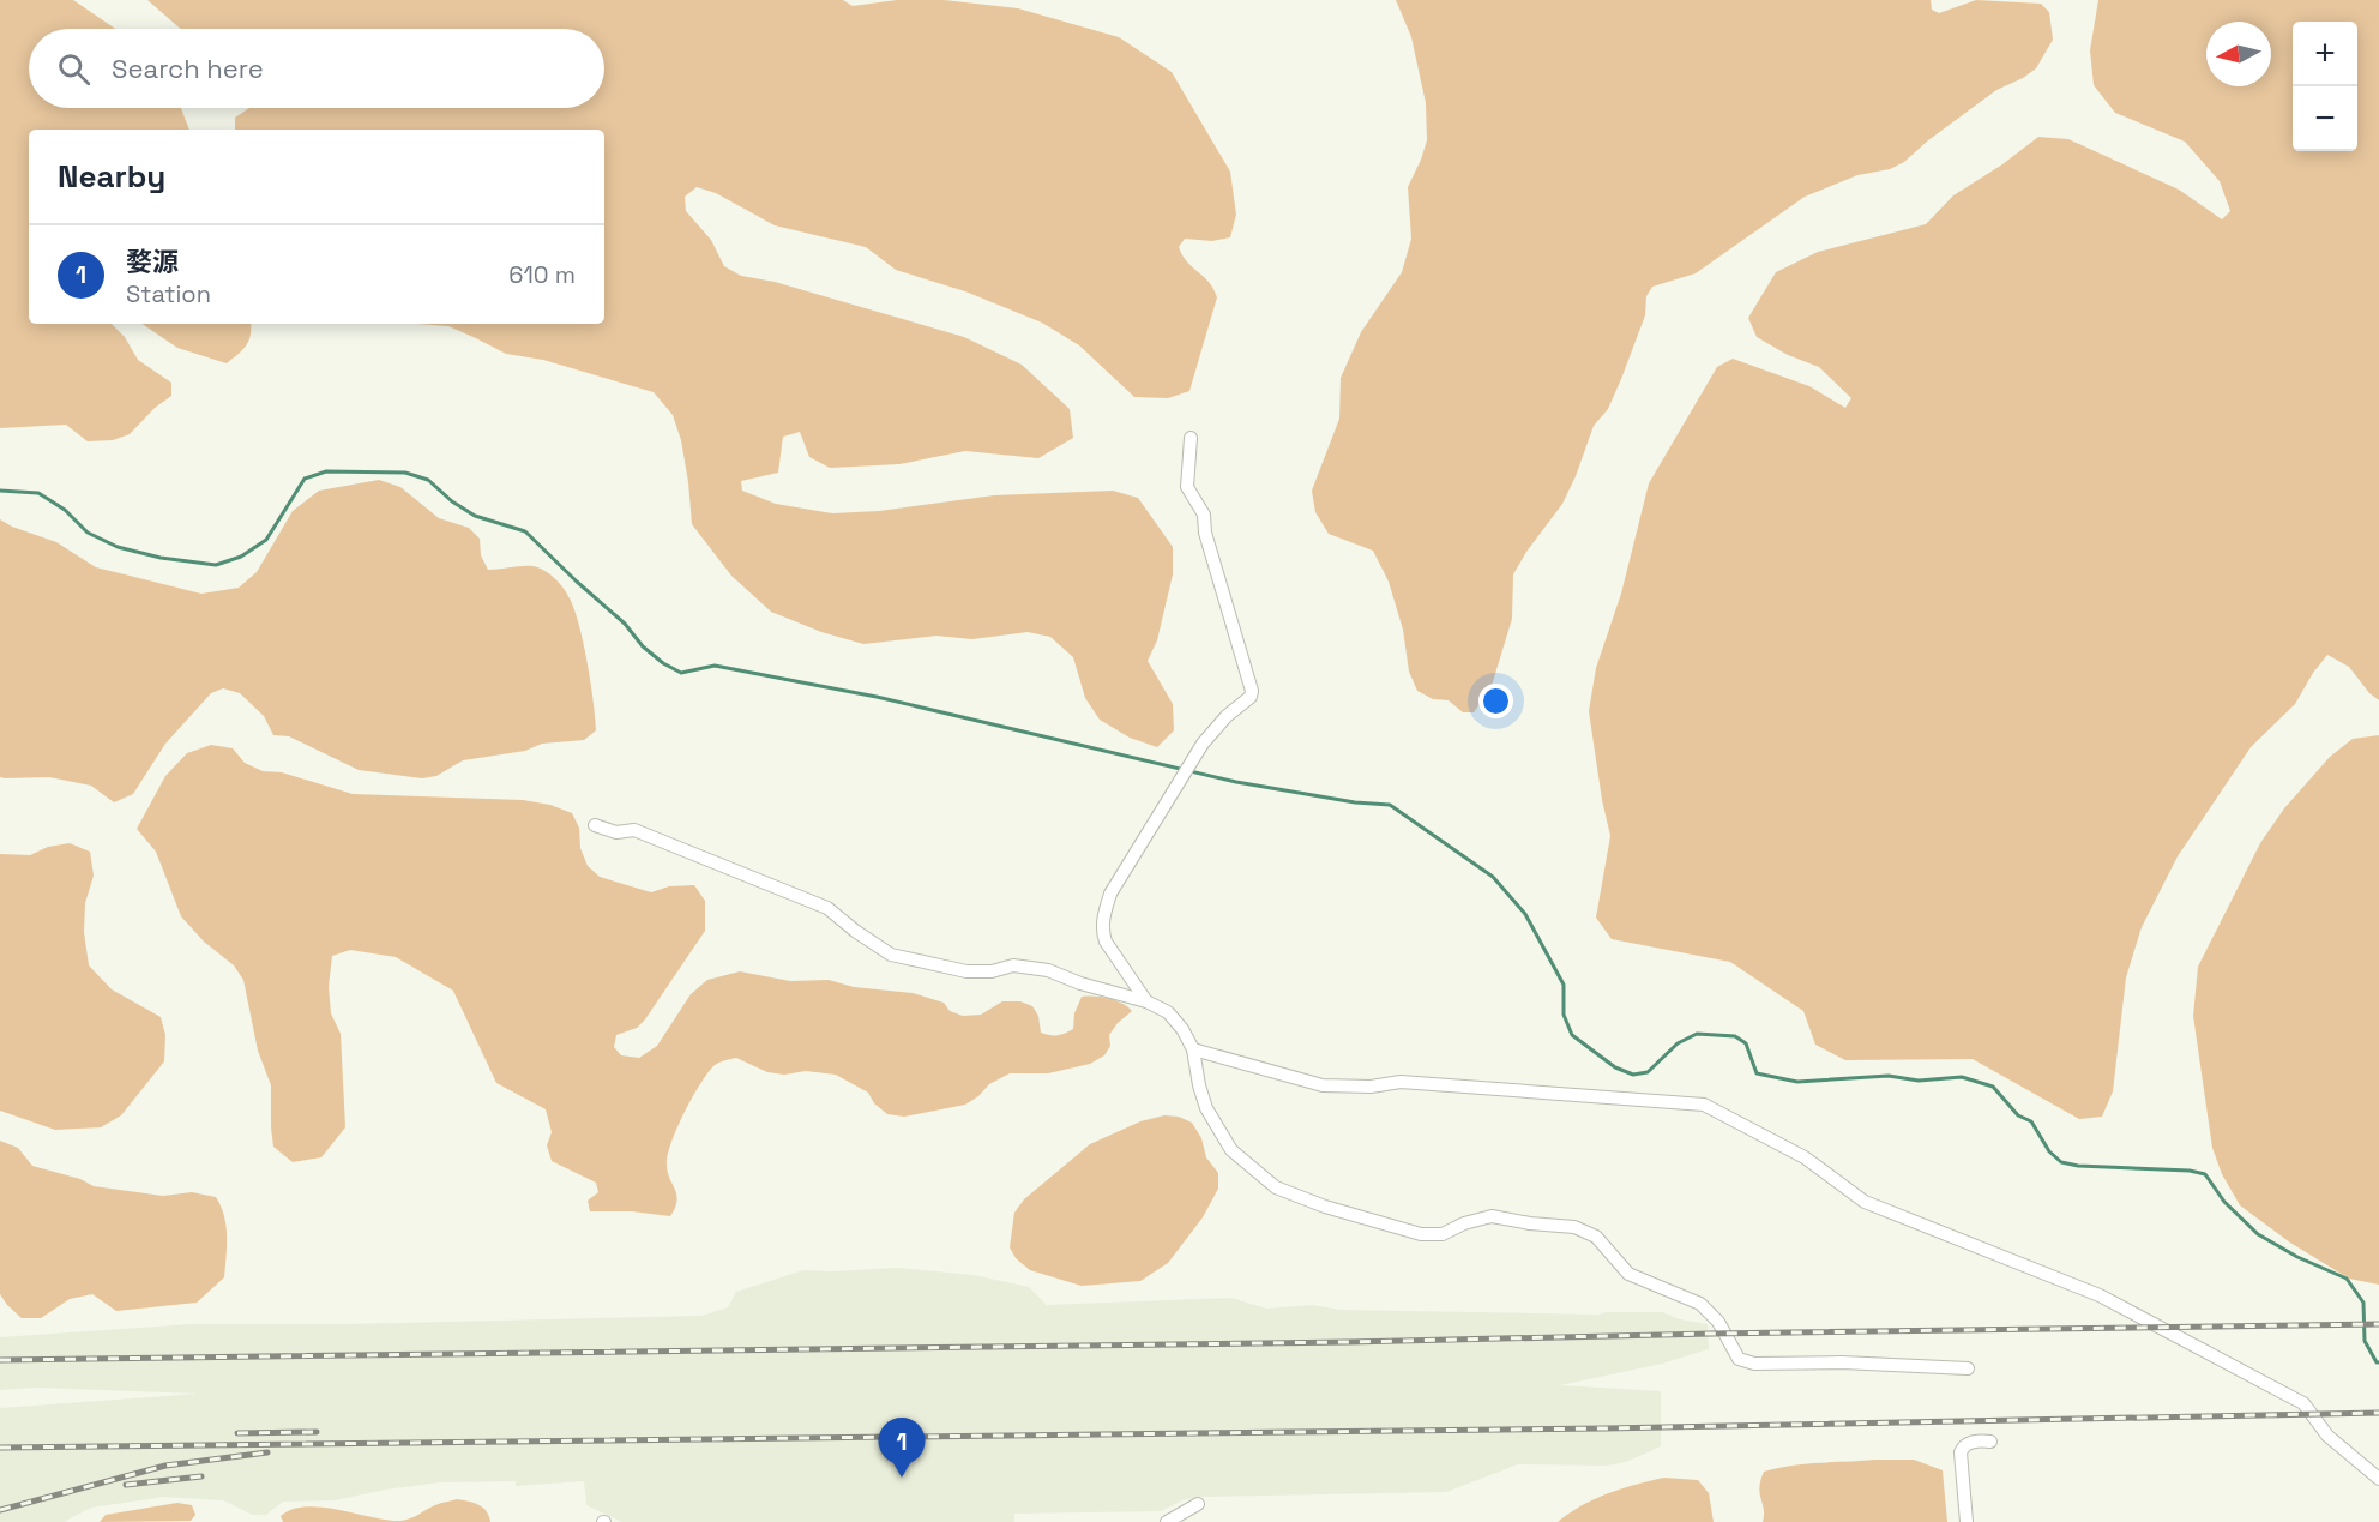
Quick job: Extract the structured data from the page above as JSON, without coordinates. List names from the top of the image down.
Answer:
{
  "north": "left",
  "page": {
    "map_buttons": ["+", "−"],
    "search": "Search here",
    "heading": "Nearby",
    "list": [
      {
        "mark": "1",
        "name": "婺源",
        "note": "Station",
        "value": "610 m"
      }
    ],
    "pins": "1"
  }
}
